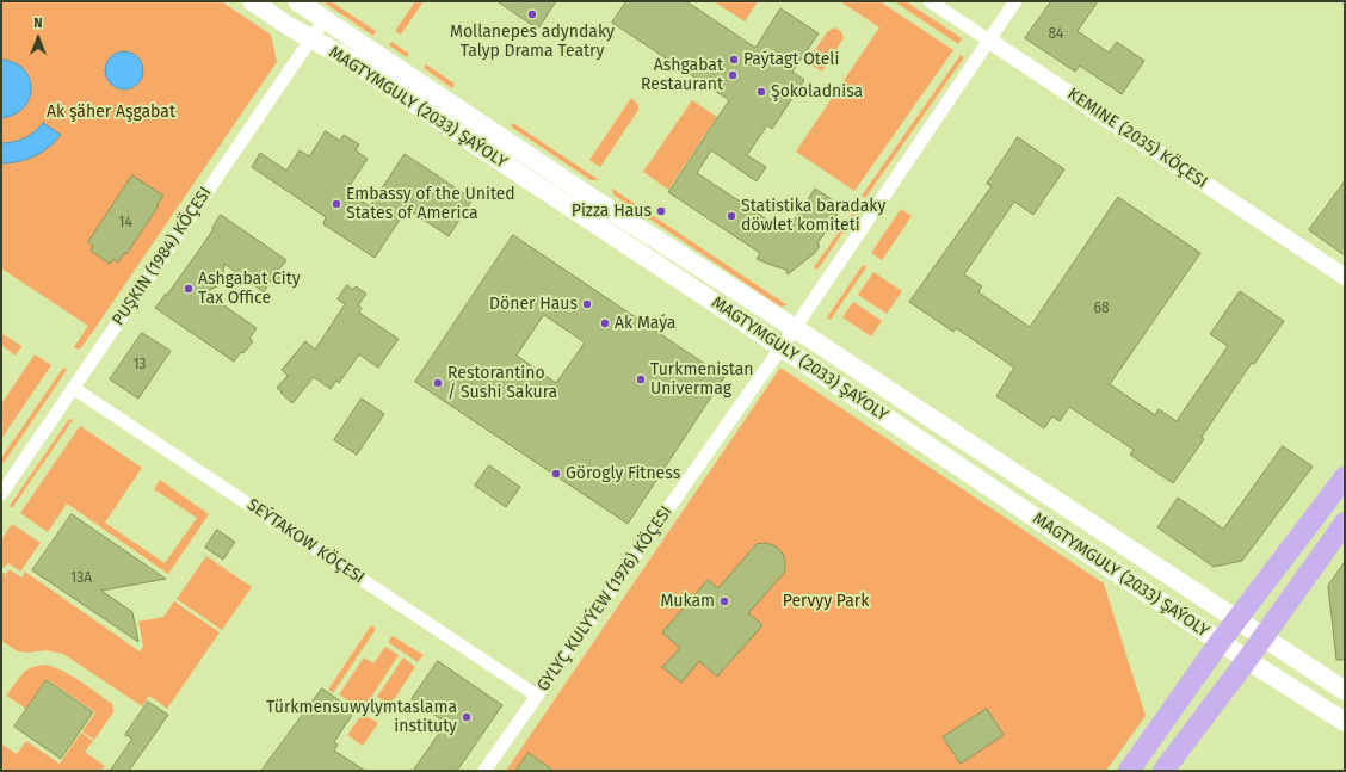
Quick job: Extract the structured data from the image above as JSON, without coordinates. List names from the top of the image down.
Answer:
{
  "streets": {
    "main road": ["MAGTYMGULY (2033) ŞAÝOLY"],
    "street": [
      "KEMINE (2035) KÖÇESI",
      "PUŞKIN (1984) KÖÇESI",
      "SEÝTAKOW KÖÇESI",
      "GYLYÇ KULYÝEW (1976) KÖÇESI"
    ]
  },
  "crossings": [
    ["MAGTYMGULY (2033) ŞAÝOLY", "PUŞKIN (1984) KÖÇESI"],
    ["MAGTYMGULY (2033) ŞAÝOLY", "GYLYÇ KULYÝEW (1976) KÖÇESI"],
    ["KEMINE (2035) KÖÇESI", "GYLYÇ KULYÝEW (1976) KÖÇESI"],
    ["PUŞKIN (1984) KÖÇESI", "SEÝTAKOW KÖÇESI"],
    ["SEÝTAKOW KÖÇESI", "GYLYÇ KULYÝEW (1976) KÖÇESI"]
  ],
  "parks": ["Ak şäher Aşgabat", "Pervyy Park"],
  "places": [
    "Mollanepes adyndaky Talyp Drama Teatry",
    "Paýtagt Oteli",
    "Ashgabat Restaurant",
    "Şokoladnisa",
    "Embassy of the United States of America",
    "Pizza Haus",
    "Statistika baradaky döwlet komiteti",
    "Ashgabat City Tax Office",
    "Döner Haus",
    "Ak Maýa",
    "Turkmenistan Univermag",
    "Restorantino / Sushi Sakura",
    "Görogly Fitness",
    "Mukam",
    "Türkmensuwylymtaslama instituty"
  ],
  "house_numbers": [
    "84",
    "14",
    "68",
    "13",
    "13A"
  ],
  "north": "top"
}
